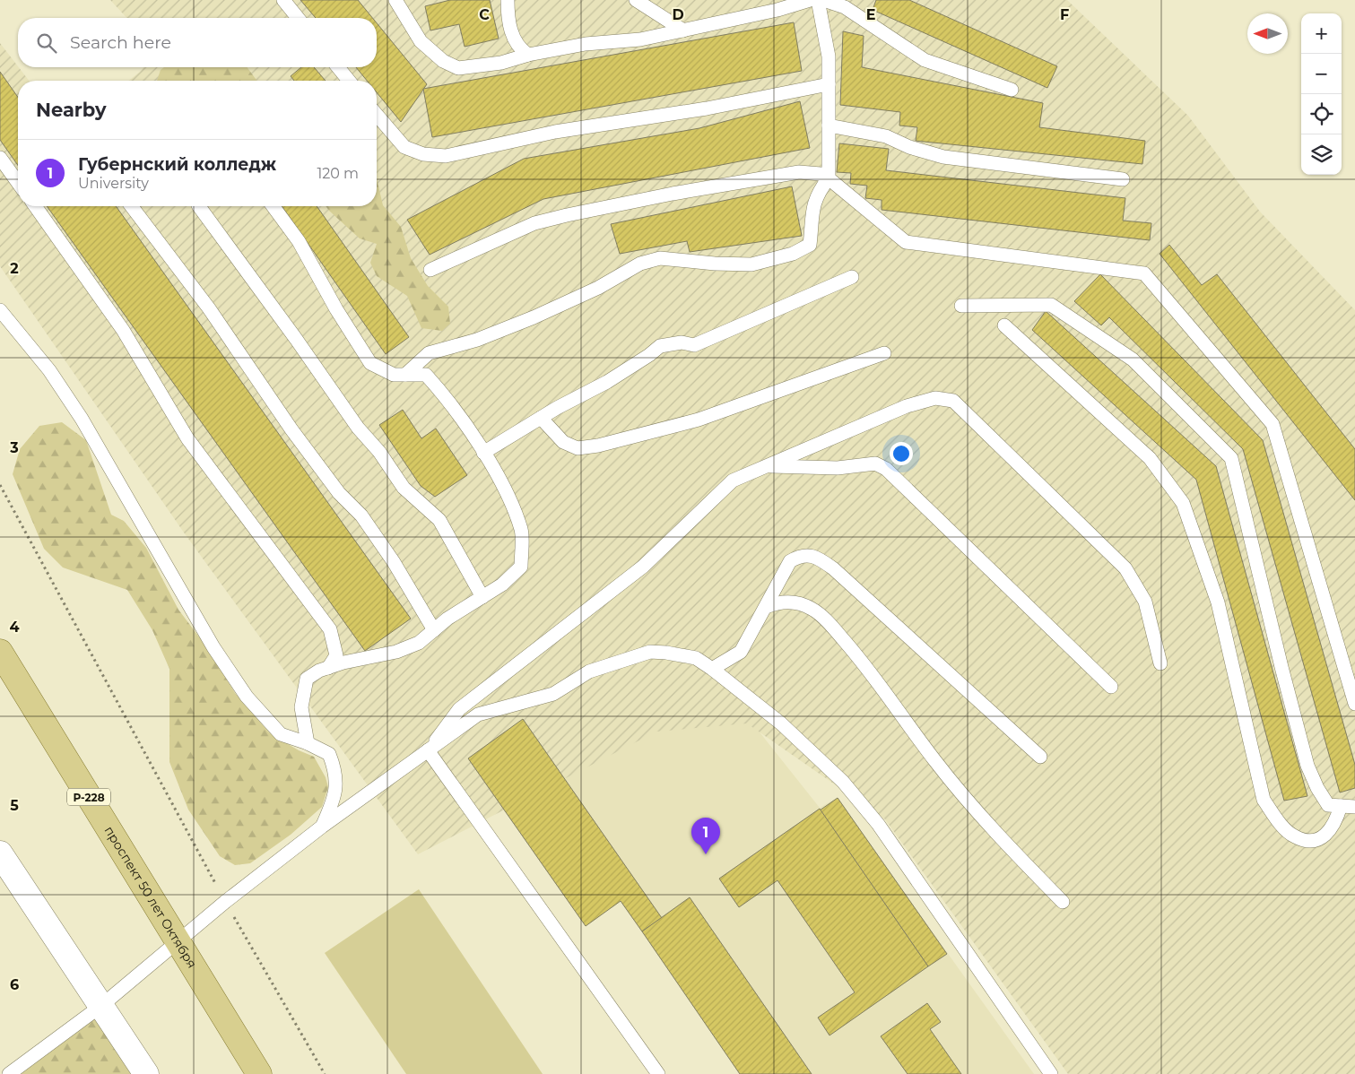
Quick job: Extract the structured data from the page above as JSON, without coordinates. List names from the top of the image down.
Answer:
{
  "streets": {
    "main road": ["Р-228", "проспект 50 лет Октября"]
  },
  "north": "left",
  "page": {
    "map_buttons": ["+", "−"],
    "search": "Search here",
    "heading": "Nearby",
    "list": [
      {
        "mark": "1",
        "name": "Губернский колледж",
        "note": "University",
        "value": "120 m"
      }
    ],
    "pins": "1"
  },
  "grid": {
    "columns": [
      "C",
      "D",
      "E",
      "F"
    ],
    "rows": [
      "2",
      "3",
      "4",
      "5",
      "6"
    ]
  }
}
